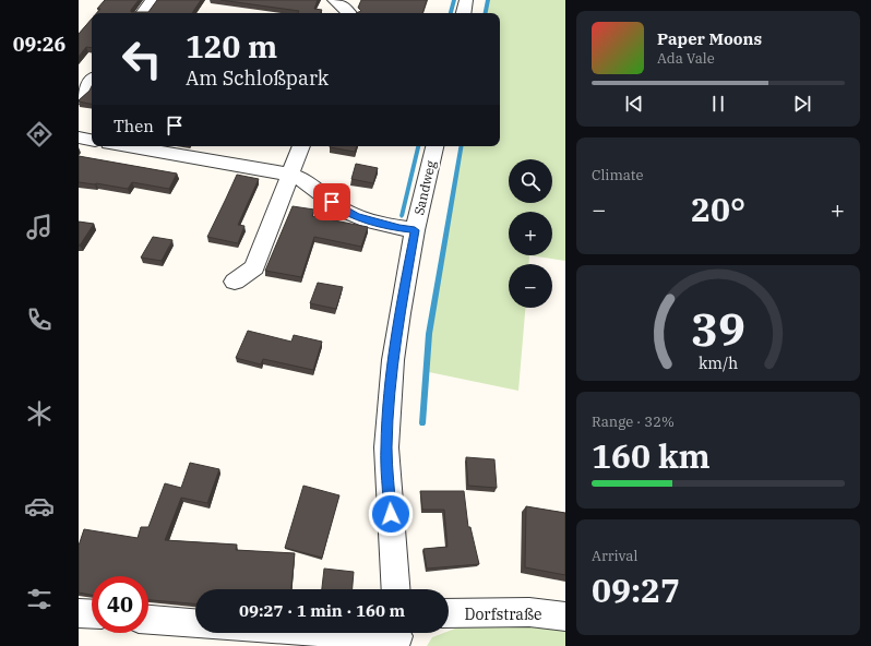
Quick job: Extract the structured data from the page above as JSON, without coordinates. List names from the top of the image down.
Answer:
{
  "streets": {
    "street": ["Sandweg", "Dorfstraße"]
  },
  "page": {
    "tabs": "09:26",
    "turn": ["120 m", "Am Schloßpark"],
    "song": ["Paper Moons", "Ada Vale"],
    "then": "Then",
    "tile": [
      "Climate",
      ["Range · 32%", "160 km"],
      ["Arrival", "09:27"]
    ],
    "map_buttons": ["+", "−"],
    "heat": ["−", "20°", "+"],
    "limit": "40",
    "trip": "09:27 · 1 min · 160 m",
    "gauge": ["39", "km/h"]
  }
}
